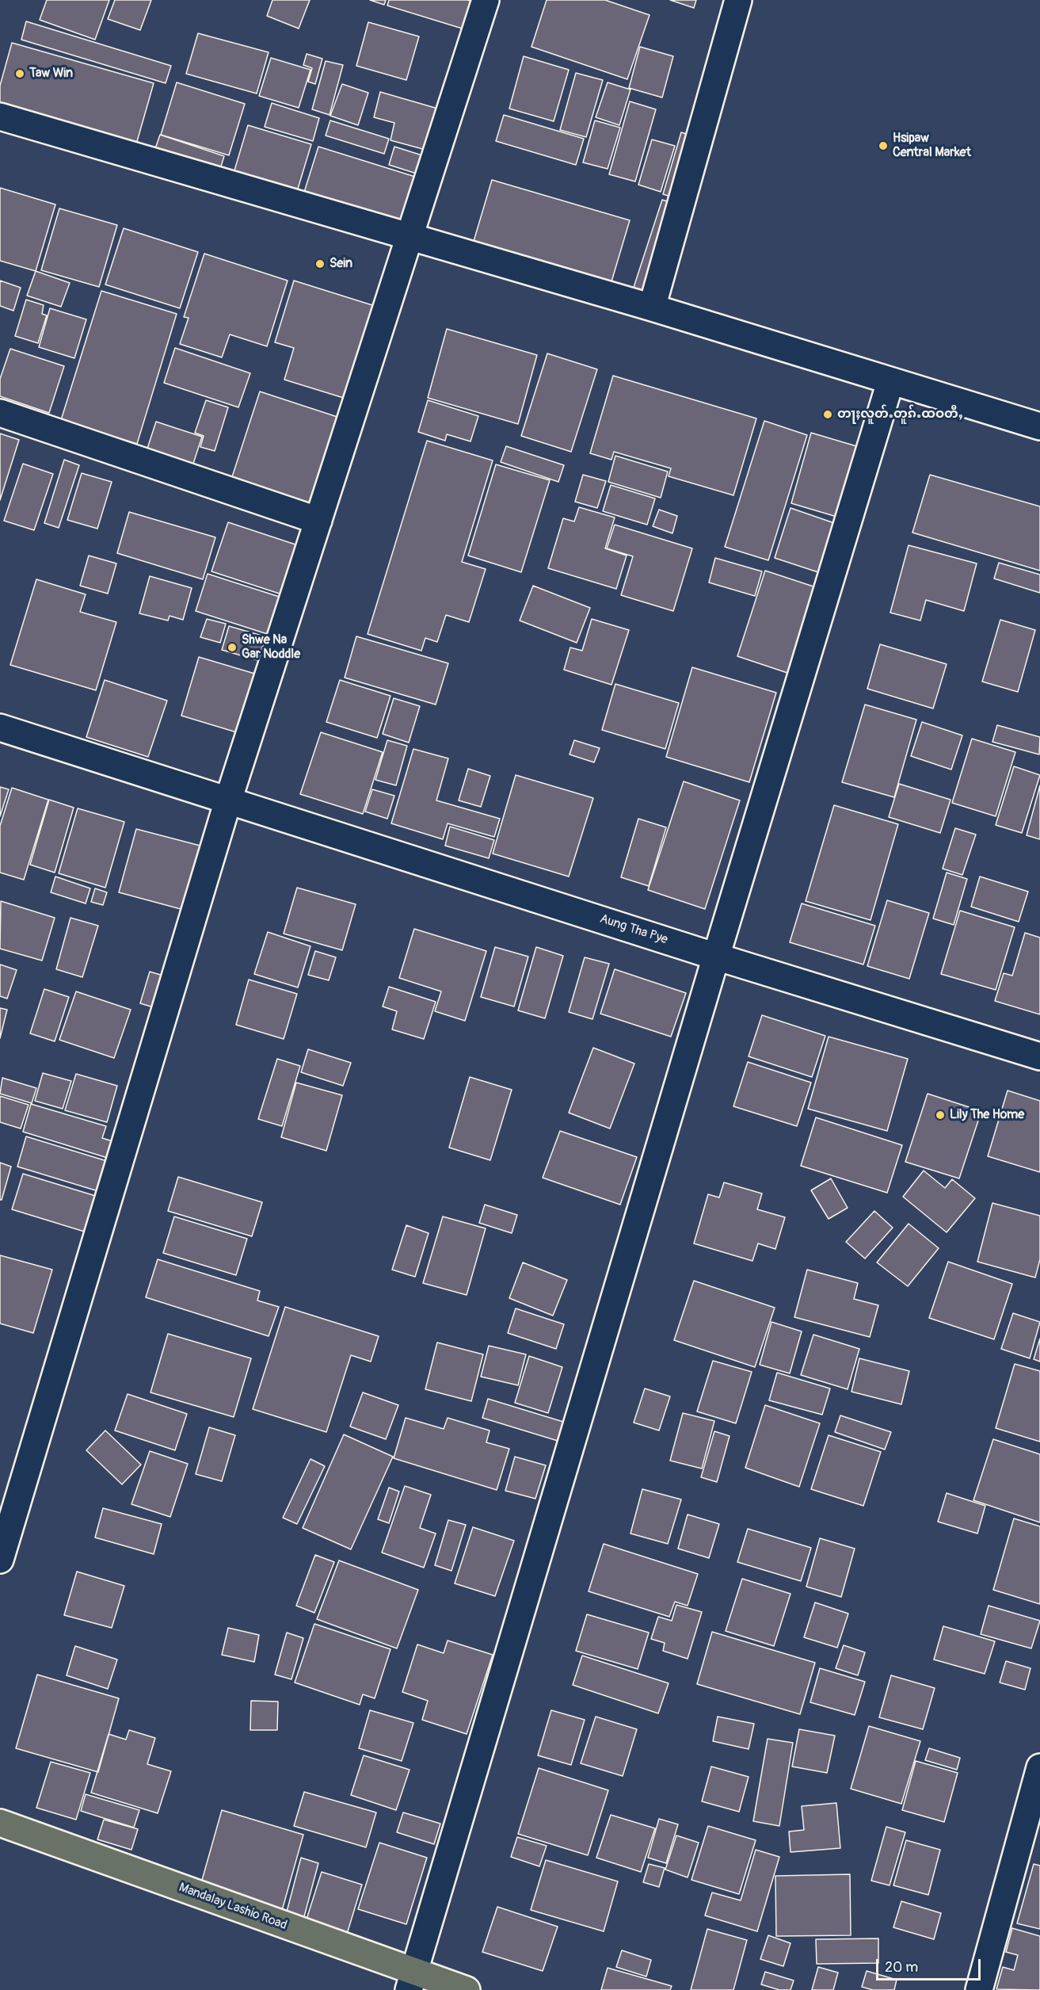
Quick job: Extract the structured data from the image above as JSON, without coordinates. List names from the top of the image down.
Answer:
{
  "streets": {
    "highway": ["Mandalay Lashio Road"],
    "street": ["Aung Tha Pye"]
  },
  "places": [
    "Taw Win",
    "Hsipaw Central Market",
    "Sein",
    "တႃႈလူတ်ႉတူၵ်ႉထဝတီႇ",
    "Shwe Na Gar Noddle",
    "Lily The Home"
  ],
  "scale_bar": "20 m"
}
